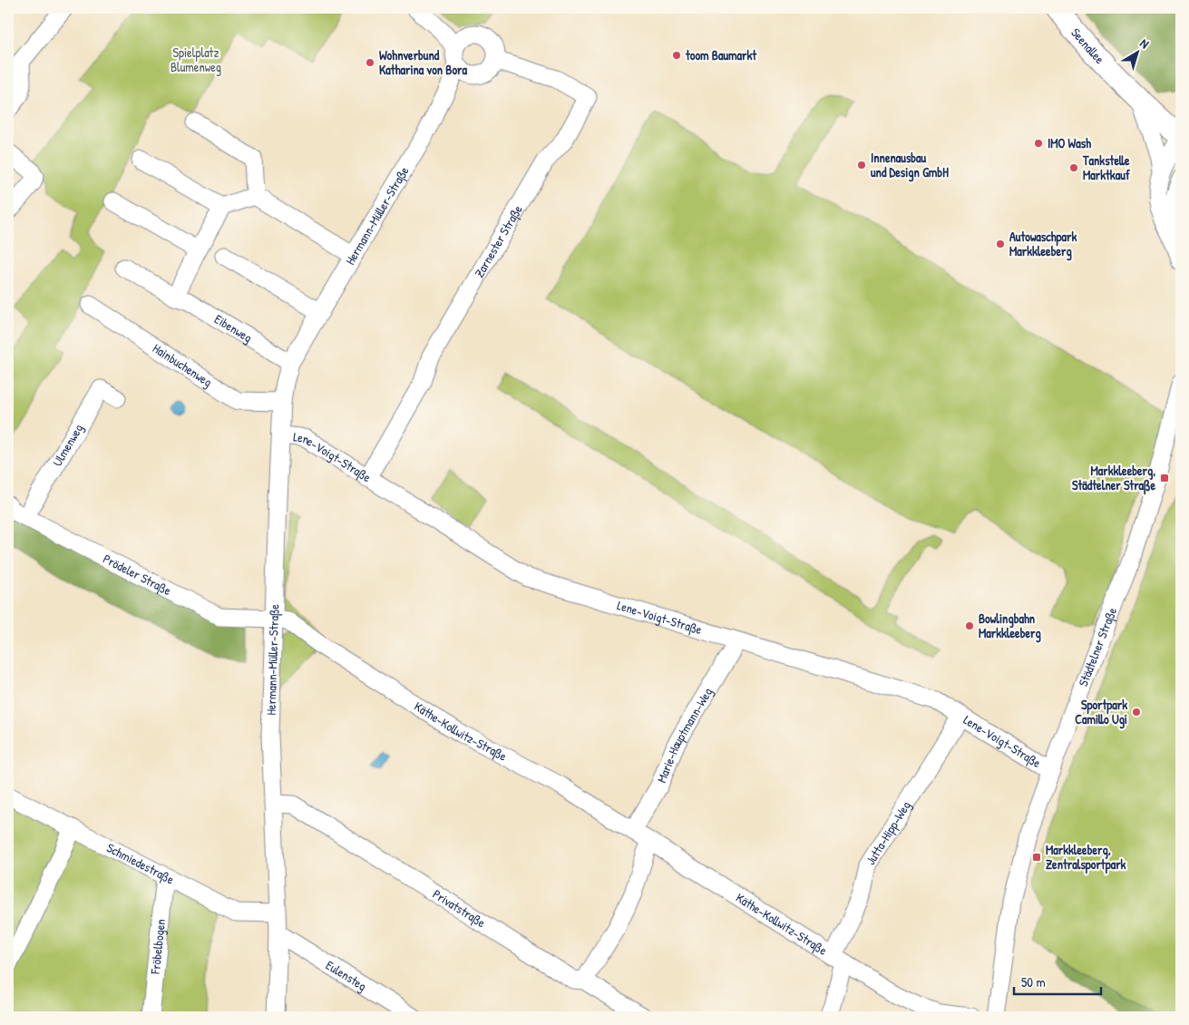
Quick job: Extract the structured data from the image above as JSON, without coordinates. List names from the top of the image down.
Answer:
{
  "streets": {
    "main road": ["Seenallee"],
    "street": [
      "Hermann-Müller-Straße",
      "Zarnester Straße",
      "Eibenweg",
      "Hainbuchenweg",
      "Ulmenweg",
      "Lene-Voigt-Straße",
      "Prödeler Straße",
      "Städtelner Straße",
      "Käthe-Kollwitz-Straße",
      "Marie-Hauptmann-Weg",
      "Jutta-Hipp-Weg",
      "Schmiedestraße",
      "Privatstraße",
      "Fröbelbogen",
      "Eulensteg"
    ]
  },
  "crossings": [
    ["Hermann-Müller-Straße", "Zarnester Straße"],
    ["Hermann-Müller-Straße", "Eibenweg"],
    ["Hermann-Müller-Straße", "Hainbuchenweg"],
    ["Hermann-Müller-Straße", "Lene-Voigt-Straße"],
    ["Hermann-Müller-Straße", "Prödeler Straße"],
    ["Hermann-Müller-Straße", "Käthe-Kollwitz-Straße"],
    ["Hermann-Müller-Straße", "Schmiedestraße"],
    ["Hermann-Müller-Straße", "Privatstraße"],
    ["Hermann-Müller-Straße", "Eulensteg"],
    ["Zarnester Straße", "Lene-Voigt-Straße"],
    ["Ulmenweg", "Prödeler Straße"],
    ["Lene-Voigt-Straße", "Städtelner Straße"],
    ["Lene-Voigt-Straße", "Marie-Hauptmann-Weg"],
    ["Lene-Voigt-Straße", "Jutta-Hipp-Weg"],
    ["Prödeler Straße", "Käthe-Kollwitz-Straße"],
    ["Käthe-Kollwitz-Straße", "Marie-Hauptmann-Weg"],
    ["Käthe-Kollwitz-Straße", "Jutta-Hipp-Weg"],
    ["Schmiedestraße", "Fröbelbogen"]
  ],
  "parks": ["Spielplatz Blumenweg"],
  "places": {
    "other": [
      "toom Baumarkt",
      "Wohnverbund Katharina von Bora",
      "IMO Wash",
      "Innenausbau und Design GmbH",
      "Tankstelle Marktkauf",
      "Autowaschpark Markkleeberg",
      "Bowlingbahn Markkleeberg",
      "Sportpark Camillo Ugi"
    ],
    "transit": ["Markkleeberg, Städtelner Straße", "Markkleeberg, Zentralsportpark"]
  },
  "scale_bar": "50 m",
  "north": "top right"
}
